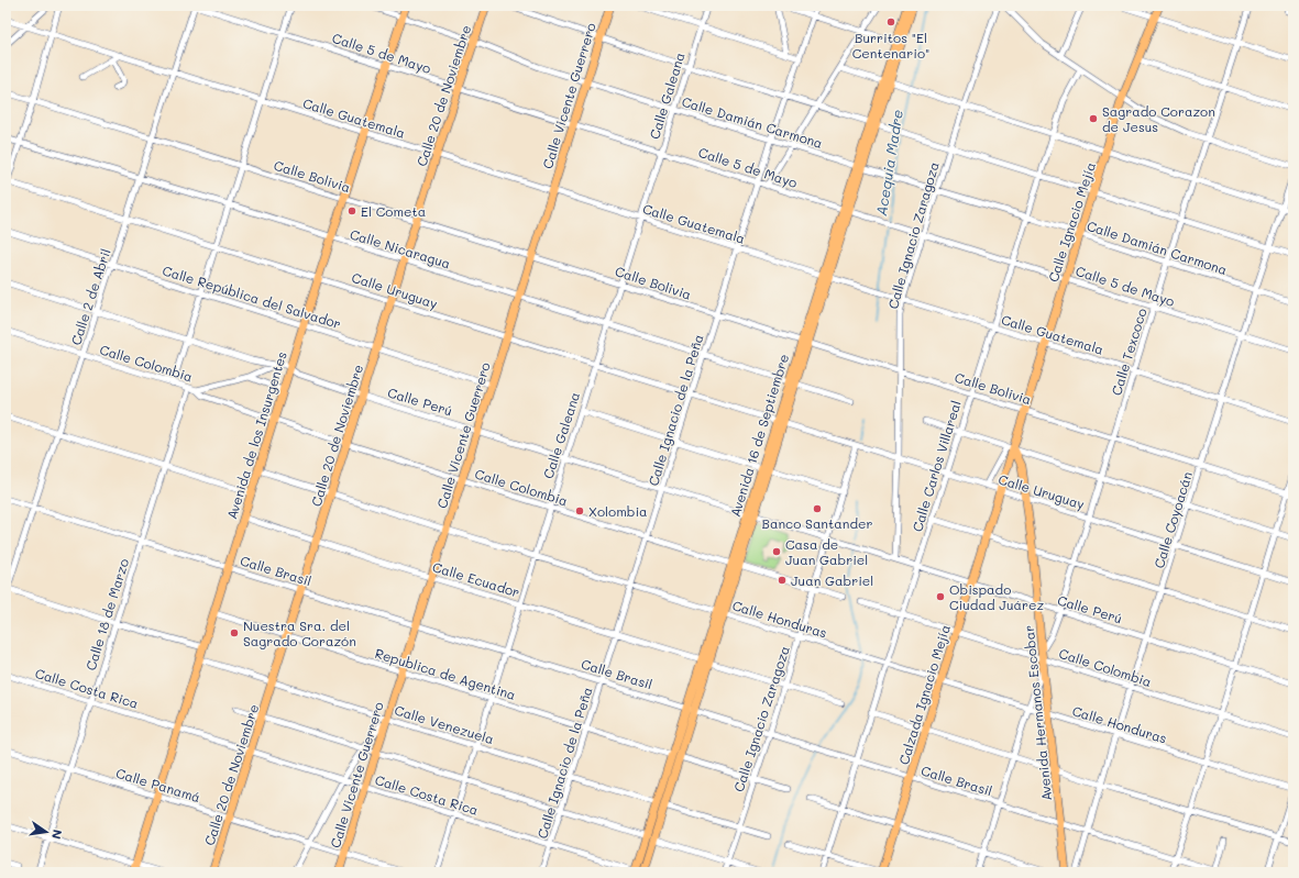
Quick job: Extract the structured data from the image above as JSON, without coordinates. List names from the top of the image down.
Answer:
{
  "streets": {
    "main road": [
      "Calle 20 de Noviembre",
      "Calle Vicente Guerrero",
      "Calle Ignacio Mejía",
      "Avenida de los Insurgentes",
      "Avenida 16 de Septiembre",
      "Calzada Ignacio Mejía",
      "Avenida Hermanos Escobar"
    ],
    "street": [
      "Calle 5 de Mayo",
      "Calle Galeana",
      "Calle Guatemala",
      "Calle Damián Carmona",
      "Calle Bolivia",
      "Calle Ignacio Zaragoza",
      "Calle Nicaragua",
      "Calle Uruguay",
      "Calle 2 de Abril",
      "Calle República del Salvador",
      "Calle Texcoco",
      "Calle Colombia",
      "Calle Perú",
      "Calle Ignacio de la Peña",
      "Calle Carlos Villareal",
      "Calle Coyoacán",
      "Calle Brasil",
      "Calle Ecuador",
      "Calle 18 de Marzo",
      "Calle Honduras",
      "Republica de Agentina",
      "Calle Costa Rica",
      "Calle Venezuela",
      "Calle Panamá"
    ]
  },
  "crossings": [
    ["Calle 5 de Mayo", "Calle 20 de Noviembre"],
    ["Calle 5 de Mayo", "Calle Vicente Guerrero"],
    ["Calle 5 de Mayo", "Calle Galeana"],
    ["Calle 5 de Mayo", "Calle Ignacio Mejía"],
    ["Calle 5 de Mayo", "Calle Ignacio Zaragoza"],
    ["Calle 5 de Mayo", "Calle 2 de Abril"],
    ["Calle 5 de Mayo", "Calle Texcoco"],
    ["Calle 5 de Mayo", "Calle Ignacio de la Peña"],
    ["Calle 5 de Mayo", "Avenida de los Insurgentes"],
    ["Calle 5 de Mayo", "Avenida 16 de Septiembre"],
    ["Calle 5 de Mayo", "Calle Carlos Villareal"],
    ["Calle 5 de Mayo", "Calle Coyoacán"],
    ["Calle 20 de Noviembre", "Calle Guatemala"],
    ["Calle 20 de Noviembre", "Calle Damián Carmona"],
    ["Calle 20 de Noviembre", "Calle Bolivia"],
    ["Calle 20 de Noviembre", "Calle Nicaragua"],
    ["Calle 20 de Noviembre", "Calle Uruguay"],
    ["Calle 20 de Noviembre", "Calle República del Salvador"],
    ["Calle 20 de Noviembre", "Calle Colombia"],
    ["Calle 20 de Noviembre", "Calle Perú"],
    ["Calle 20 de Noviembre", "Calle Brasil"],
    ["Calle 20 de Noviembre", "Calle Ecuador"],
    ["Calle 20 de Noviembre", "Calle Honduras"],
    ["Calle 20 de Noviembre", "Republica de Agentina"],
    ["Calle 20 de Noviembre", "Calle Costa Rica"],
    ["Calle 20 de Noviembre", "Calle Venezuela"],
    ["Calle 20 de Noviembre", "Calle Panamá"],
    ["Calle Vicente Guerrero", "Calle Guatemala"],
    ["Calle Vicente Guerrero", "Calle Damián Carmona"],
    ["Calle Vicente Guerrero", "Calle Bolivia"],
    ["Calle Vicente Guerrero", "Calle Nicaragua"],
    ["Calle Vicente Guerrero", "Calle Uruguay"],
    ["Calle Vicente Guerrero", "Calle República del Salvador"],
    ["Calle Vicente Guerrero", "Calle Colombia"],
    ["Calle Vicente Guerrero", "Calle Perú"],
    ["Calle Vicente Guerrero", "Calle Brasil"],
    ["Calle Vicente Guerrero", "Calle Ecuador"],
    ["Calle Vicente Guerrero", "Calle Honduras"],
    ["Calle Vicente Guerrero", "Republica de Agentina"],
    ["Calle Vicente Guerrero", "Calle Costa Rica"],
    ["Calle Vicente Guerrero", "Calle Venezuela"],
    ["Calle Vicente Guerrero", "Calle Panamá"],
    ["Calle Galeana", "Calle Guatemala"],
    ["Calle Galeana", "Calle Damián Carmona"],
    ["Calle Galeana", "Calle Bolivia"],
    ["Calle Galeana", "Calle Nicaragua"],
    ["Calle Galeana", "Calle Uruguay"],
    ["Calle Galeana", "Calle Colombia"],
    ["Calle Galeana", "Calle Perú"],
    ["Calle Galeana", "Calle Brasil"],
    ["Calle Galeana", "Calle Ecuador"],
    ["Calle Galeana", "Calle Honduras"],
    ["Calle Galeana", "Republica de Agentina"],
    ["Calle Galeana", "Calle Costa Rica"],
    ["Calle Galeana", "Calle Venezuela"],
    ["Calle Guatemala", "Calle Ignacio Mejía"],
    ["Calle Guatemala", "Calle Ignacio Zaragoza"],
    ["Calle Guatemala", "Calle 2 de Abril"],
    ["Calle Guatemala", "Calle Texcoco"],
    ["Calle Guatemala", "Calle Ignacio de la Peña"],
    ["Calle Guatemala", "Avenida de los Insurgentes"],
    ["Calle Guatemala", "Avenida 16 de Septiembre"],
    ["Calle Guatemala", "Calle Carlos Villareal"],
    ["Calle Guatemala", "Calle Coyoacán"],
    ["Calle Damián Carmona", "Calle Ignacio Mejía"],
    ["Calle Damián Carmona", "Calle Ignacio Zaragoza"],
    ["Calle Damián Carmona", "Calle Texcoco"],
    ["Calle Damián Carmona", "Calle Ignacio de la Peña"],
    ["Calle Damián Carmona", "Avenida de los Insurgentes"],
    ["Calle Damián Carmona", "Avenida 16 de Septiembre"],
    ["Calle Damián Carmona", "Calle Carlos Villareal"],
    ["Calle Damián Carmona", "Calle Coyoacán"],
    ["Calle Bolivia", "Calle Ignacio Mejía"],
    ["Calle Bolivia", "Calle Ignacio Zaragoza"],
    ["Calle Bolivia", "Calle 2 de Abril"],
    ["Calle Bolivia", "Calle Texcoco"],
    ["Calle Bolivia", "Calle Ignacio de la Peña"],
    ["Calle Bolivia", "Avenida de los Insurgentes"],
    ["Calle Bolivia", "Avenida 16 de Septiembre"],
    ["Calle Bolivia", "Calle Carlos Villareal"],
    ["Calle Bolivia", "Calle Coyoacán"],
    ["Calle Ignacio Mejía", "Calzada Ignacio Mejía"],
    ["Calle Ignacio Mejía", "Avenida Hermanos Escobar"],
    ["Calle Ignacio Zaragoza", "Calle Uruguay"],
    ["Calle Ignacio Zaragoza", "Calle Colombia"],
    ["Calle Ignacio Zaragoza", "Calle Perú"],
    ["Calle Ignacio Zaragoza", "Calle Brasil"],
    ["Calle Ignacio Zaragoza", "Calle Ecuador"],
    ["Calle Ignacio Zaragoza", "Calle Honduras"],
    ["Calle Ignacio Zaragoza", "Republica de Agentina"],
    ["Calle Ignacio Zaragoza", "Calle Venezuela"],
    ["Calle Nicaragua", "Calle 2 de Abril"],
    ["Calle Nicaragua", "Calle Ignacio de la Peña"],
    ["Calle Nicaragua", "Avenida de los Insurgentes"],
    ["Calle Nicaragua", "Avenida 16 de Septiembre"],
    ["Calle Uruguay", "Calle 2 de Abril"],
    ["Calle Uruguay", "Calle Texcoco"],
    ["Calle Uruguay", "Calle Ignacio de la Peña"],
    ["Calle Uruguay", "Avenida de los Insurgentes"],
    ["Calle Uruguay", "Avenida 16 de Septiembre"],
    ["Calle Uruguay", "Calle Carlos Villareal"],
    ["Calle Uruguay", "Calle Coyoacán"],
    ["Calle Uruguay", "Calzada Ignacio Mejía"],
    ["Calle Uruguay", "Avenida Hermanos Escobar"],
    ["Calle 2 de Abril", "Calle República del Salvador"],
    ["Calle 2 de Abril", "Calle Colombia"],
    ["Calle 2 de Abril", "Calle Brasil"],
    ["Calle República del Salvador", "Avenida de los Insurgentes"],
    ["Calle Texcoco", "Calle Colombia"],
    ["Calle Texcoco", "Calle Perú"],
    ["Calle Texcoco", "Avenida Hermanos Escobar"],
    ["Calle Colombia", "Calle Ignacio de la Peña"],
    ["Calle Colombia", "Avenida de los Insurgentes"],
    ["Calle Colombia", "Avenida 16 de Septiembre"],
    ["Calle Colombia", "Calle Carlos Villareal"],
    ["Calle Colombia", "Calle Coyoacán"],
    ["Calle Colombia", "Calle 18 de Marzo"],
    ["Calle Colombia", "Calzada Ignacio Mejía"],
    ["Calle Colombia", "Avenida Hermanos Escobar"],
    ["Calle Perú", "Calle Ignacio de la Peña"],
    ["Calle Perú", "Avenida de los Insurgentes"],
    ["Calle Perú", "Avenida 16 de Septiembre"],
    ["Calle Perú", "Calle Carlos Villareal"],
    ["Calle Perú", "Calle Coyoacán"],
    ["Calle Perú", "Calzada Ignacio Mejía"],
    ["Calle Perú", "Avenida Hermanos Escobar"],
    ["Calle Ignacio de la Peña", "Calle Brasil"],
    ["Calle Ignacio de la Peña", "Calle Ecuador"],
    ["Calle Ignacio de la Peña", "Calle Honduras"],
    ["Calle Ignacio de la Peña", "Republica de Agentina"],
    ["Calle Ignacio de la Peña", "Calle Costa Rica"],
    ["Calle Ignacio de la Peña", "Calle Venezuela"],
    ["Avenida de los Insurgentes", "Calle Brasil"],
    ["Avenida de los Insurgentes", "Calle Ecuador"],
    ["Avenida de los Insurgentes", "Calle Honduras"],
    ["Avenida de los Insurgentes", "Republica de Agentina"],
    ["Avenida de los Insurgentes", "Calle Costa Rica"],
    ["Avenida de los Insurgentes", "Calle Venezuela"],
    ["Avenida de los Insurgentes", "Calle Panamá"],
    ["Avenida 16 de Septiembre", "Calle Brasil"],
    ["Avenida 16 de Septiembre", "Calle Ecuador"],
    ["Avenida 16 de Septiembre", "Calle Honduras"],
    ["Avenida 16 de Septiembre", "Republica de Agentina"],
    ["Avenida 16 de Septiembre", "Calle Costa Rica"],
    ["Avenida 16 de Septiembre", "Calle Venezuela"],
    ["Calle Carlos Villareal", "Calle Brasil"],
    ["Calle Carlos Villareal", "Calle Honduras"],
    ["Calle Coyoacán", "Calle Brasil"],
    ["Calle Coyoacán", "Calle Honduras"],
    ["Calle Brasil", "Calle 18 de Marzo"],
    ["Calle Brasil", "Calzada Ignacio Mejía"],
    ["Calle Brasil", "Avenida Hermanos Escobar"],
    ["Calle 18 de Marzo", "Calle Costa Rica"],
    ["Calle 18 de Marzo", "Calle Panamá"],
    ["Calle Honduras", "Calzada Ignacio Mejía"],
    ["Calle Honduras", "Avenida Hermanos Escobar"],
    ["Calzada Ignacio Mejía", "Avenida Hermanos Escobar"]
  ],
  "water": ["Acequia Madre"],
  "places": [
    "Burritos \"El Centenario\"",
    "Sagrado Corazon de Jesus",
    "El Cometa",
    "Banco Santander",
    "Xolombia",
    "Casa de Juan Gabriel",
    "Juan Gabriel",
    "Obispado Ciudad Juárez",
    "Nuestra Sra. del Sagrado Corazón"
  ],
  "north": "right"
}
